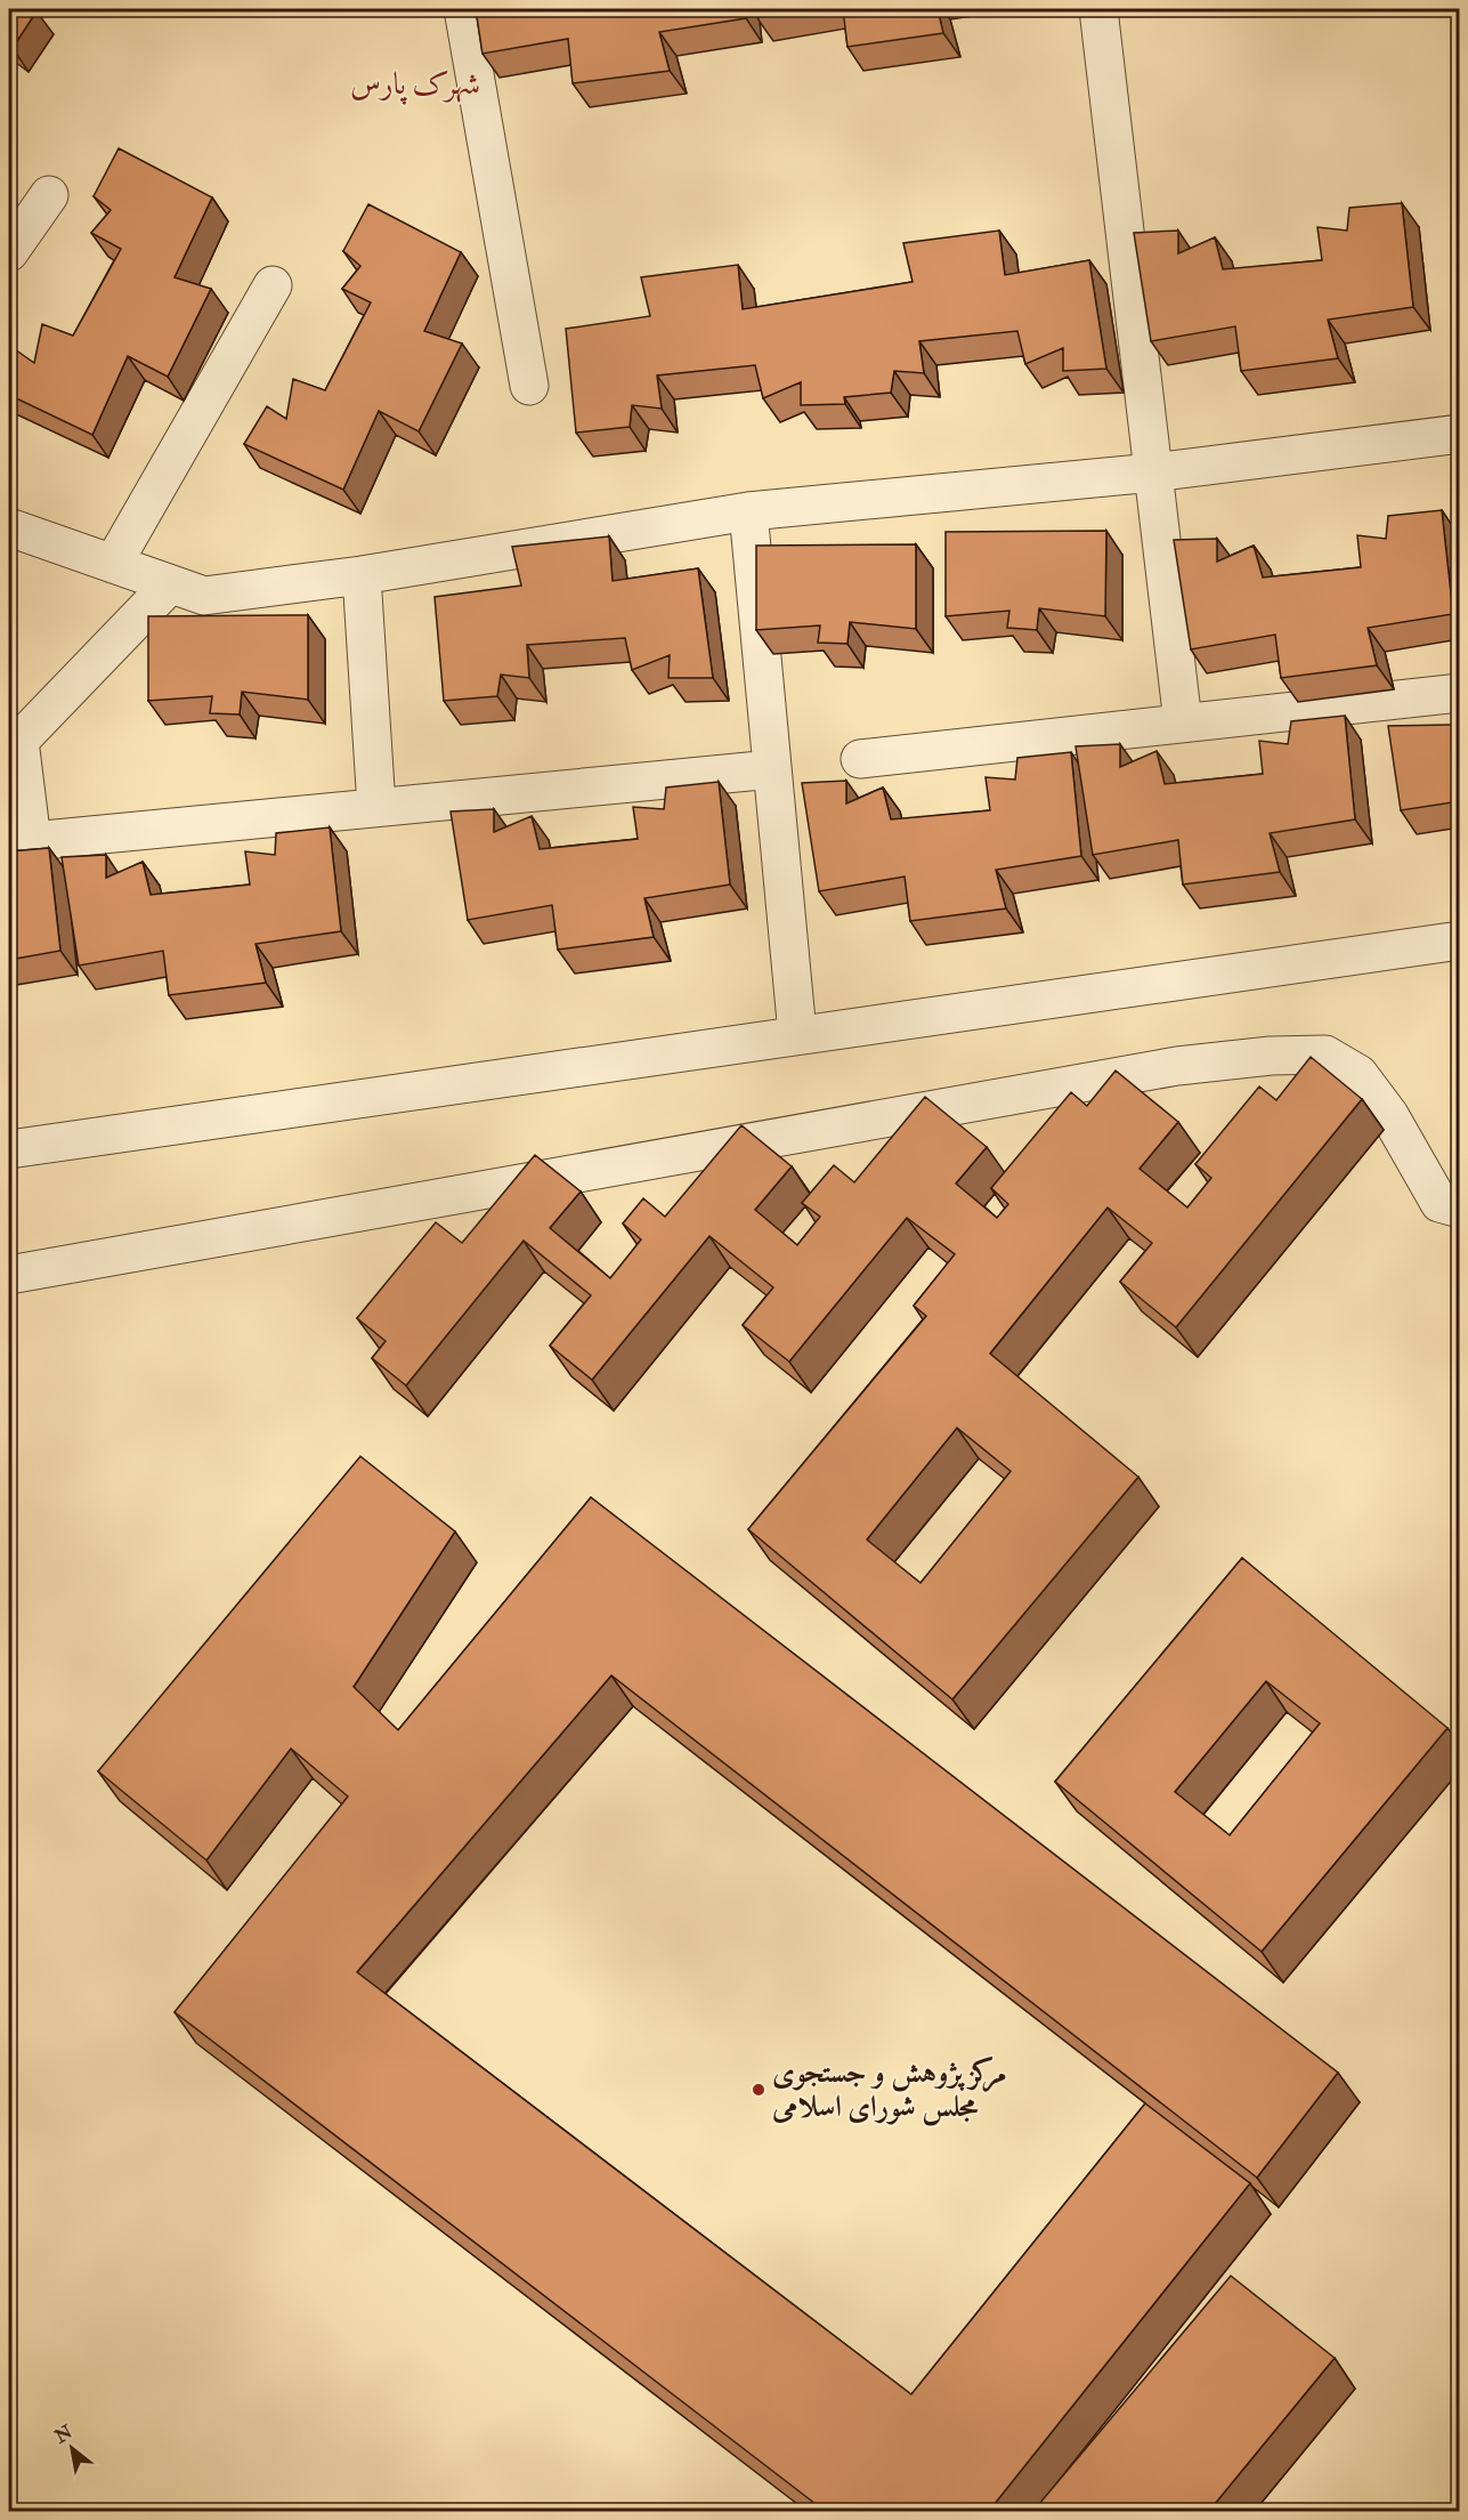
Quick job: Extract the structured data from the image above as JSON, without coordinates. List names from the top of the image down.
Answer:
{
  "districts": ["شهرک پارس"],
  "places": ["مرکز پژوهش و جستجوی مجلس شورای اسلامی"],
  "north": "top left"
}
